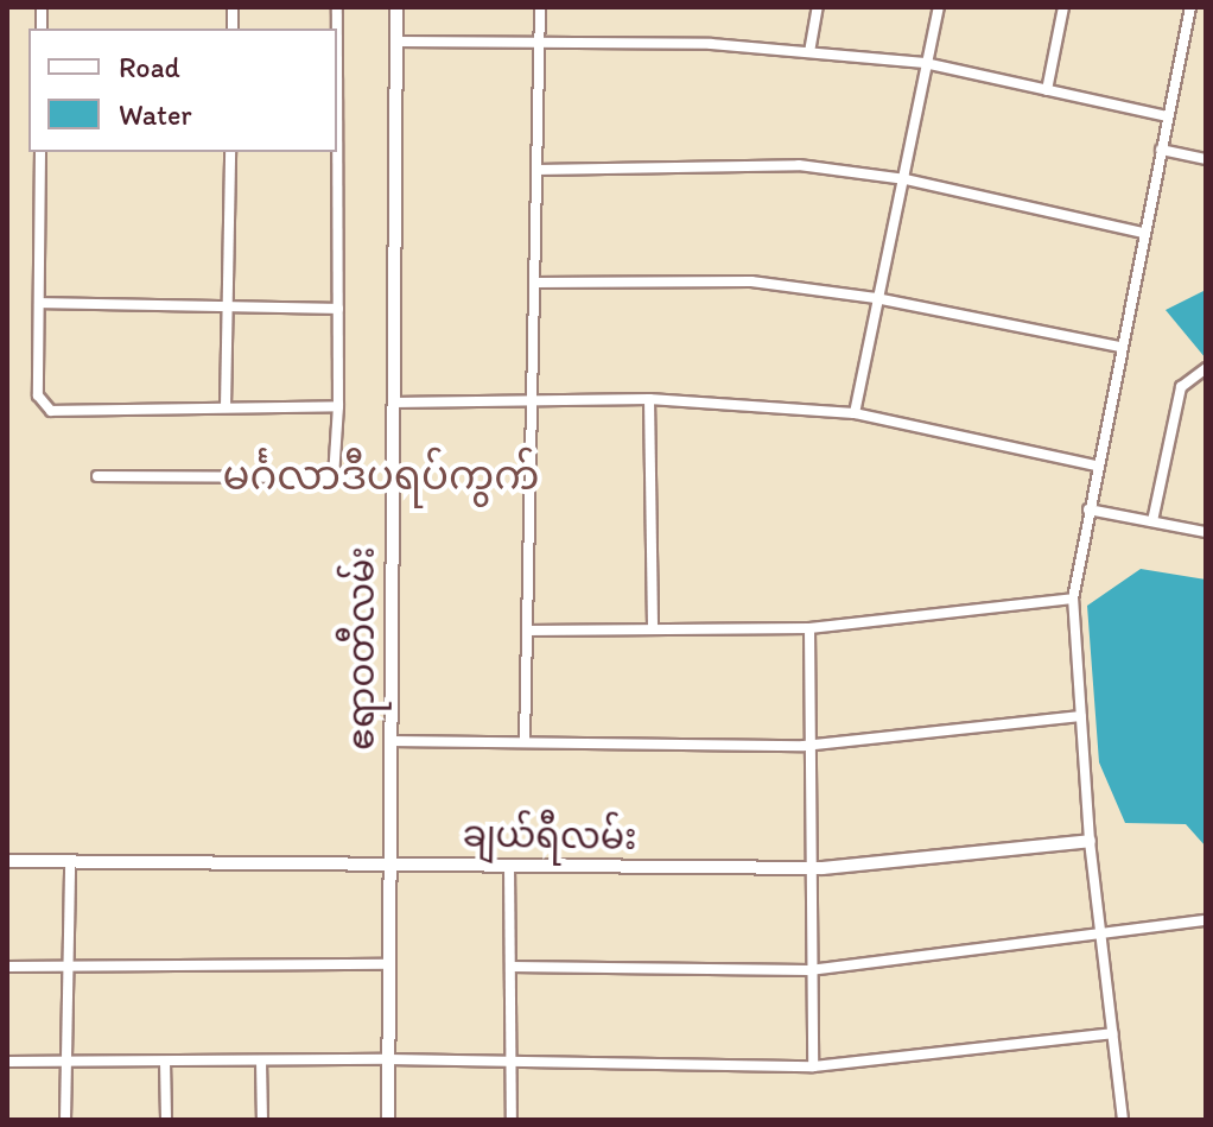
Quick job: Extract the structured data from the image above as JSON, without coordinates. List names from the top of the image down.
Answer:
{
  "streets": {
    "street": ["ဧရာဝတီလမ်း", "ချယ်ရီလမ်း"]
  },
  "crossings": [
    ["ဧရာဝတီလမ်း", "ချယ်ရီလမ်း"]
  ],
  "districts": ["မင်္ဂလာဒီပရပ်ကွက်"],
  "legend": ["Road", "Water"]
}
